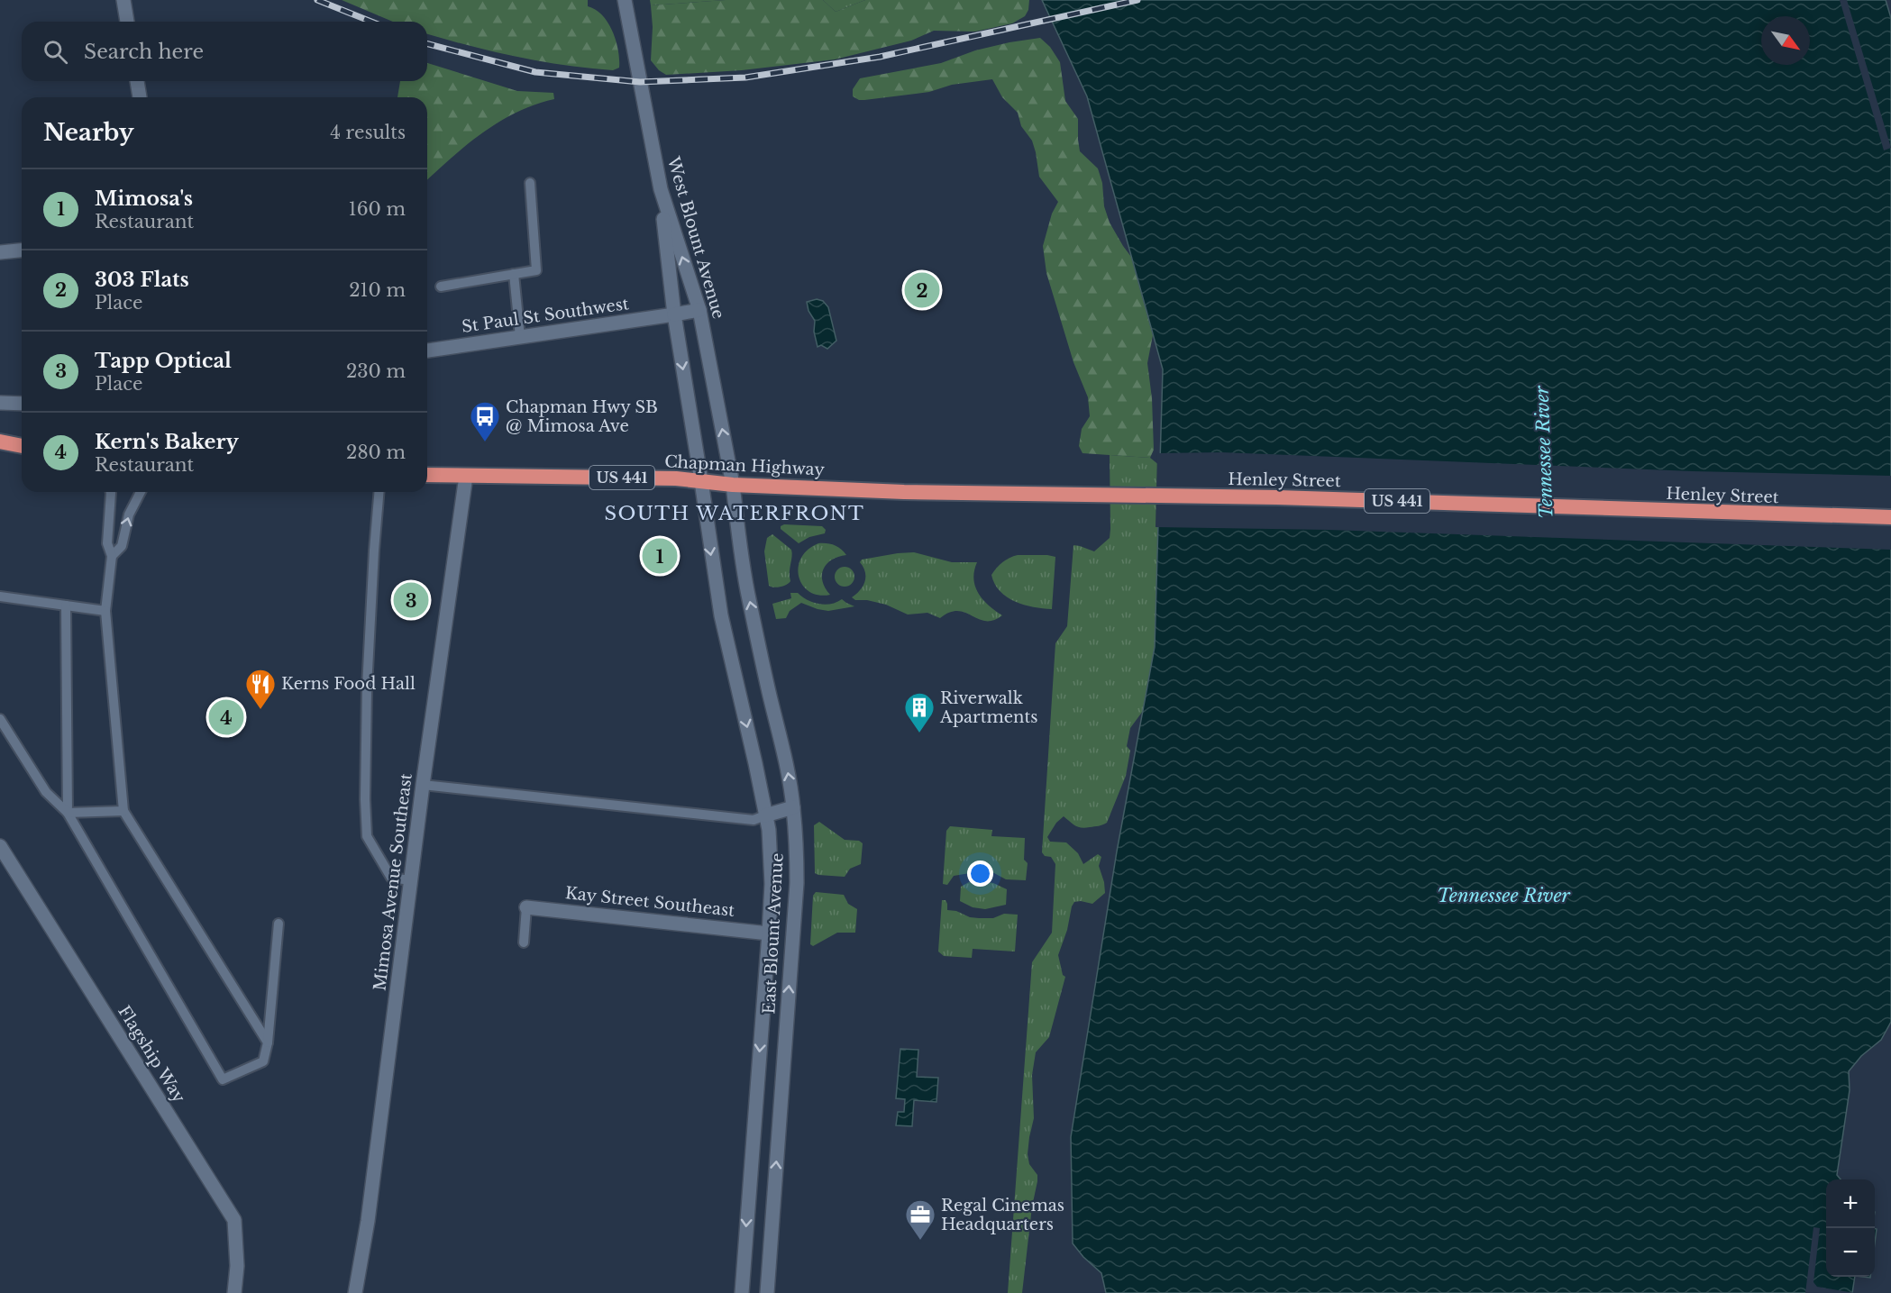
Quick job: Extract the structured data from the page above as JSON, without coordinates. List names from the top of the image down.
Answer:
{
  "streets": {
    "highway": ["Chapman Highway", "US 441", "Henley Street"],
    "street": [
      "West Blount Avenue",
      "St Paul St Southwest",
      "Mimosa Avenue Southeast",
      "Kay Street Southeast",
      "East Blount Avenue",
      "Flagship Way"
    ]
  },
  "crossings": [
    ["West Blount Avenue", "St Paul St Southwest"],
    ["West Blount Avenue", "Chapman Highway"],
    ["West Blount Avenue", "East Blount Avenue"],
    ["Chapman Highway", "Henley Street"],
    ["Chapman Highway", "Mimosa Avenue Southeast"],
    ["Chapman Highway", "East Blount Avenue"],
    ["Kay Street Southeast", "East Blount Avenue"]
  ],
  "districts": ["SOUTH WATERFRONT"],
  "water": ["Tennessee River"],
  "places": {
    "bus stop": ["Chapman Hwy SB @ Mimosa Ave"],
    "restaurant": ["Kerns Food Hall"],
    "building": ["Riverwalk Apartments"],
    "office": ["Regal Cinemas Headquarters"]
  },
  "north": "bottom right",
  "page": {
    "search": "Search here",
    "heading": ["Nearby", "4 results"],
    "list": [
      {
        "mark": "1",
        "name": "Mimosa's",
        "note": "Restaurant",
        "value": "160 m"
      },
      {
        "mark": "2",
        "name": "303 Flats",
        "note": "Place",
        "value": "210 m"
      },
      {
        "mark": "3",
        "name": "Tapp Optical",
        "note": "Place",
        "value": "230 m"
      },
      {
        "mark": "4",
        "name": "Kern's Bakery",
        "note": "Restaurant",
        "value": "280 m"
      }
    ],
    "pins": [
      "2",
      "1",
      "3",
      "4"
    ],
    "map_buttons": ["+", "−"]
  }
}
